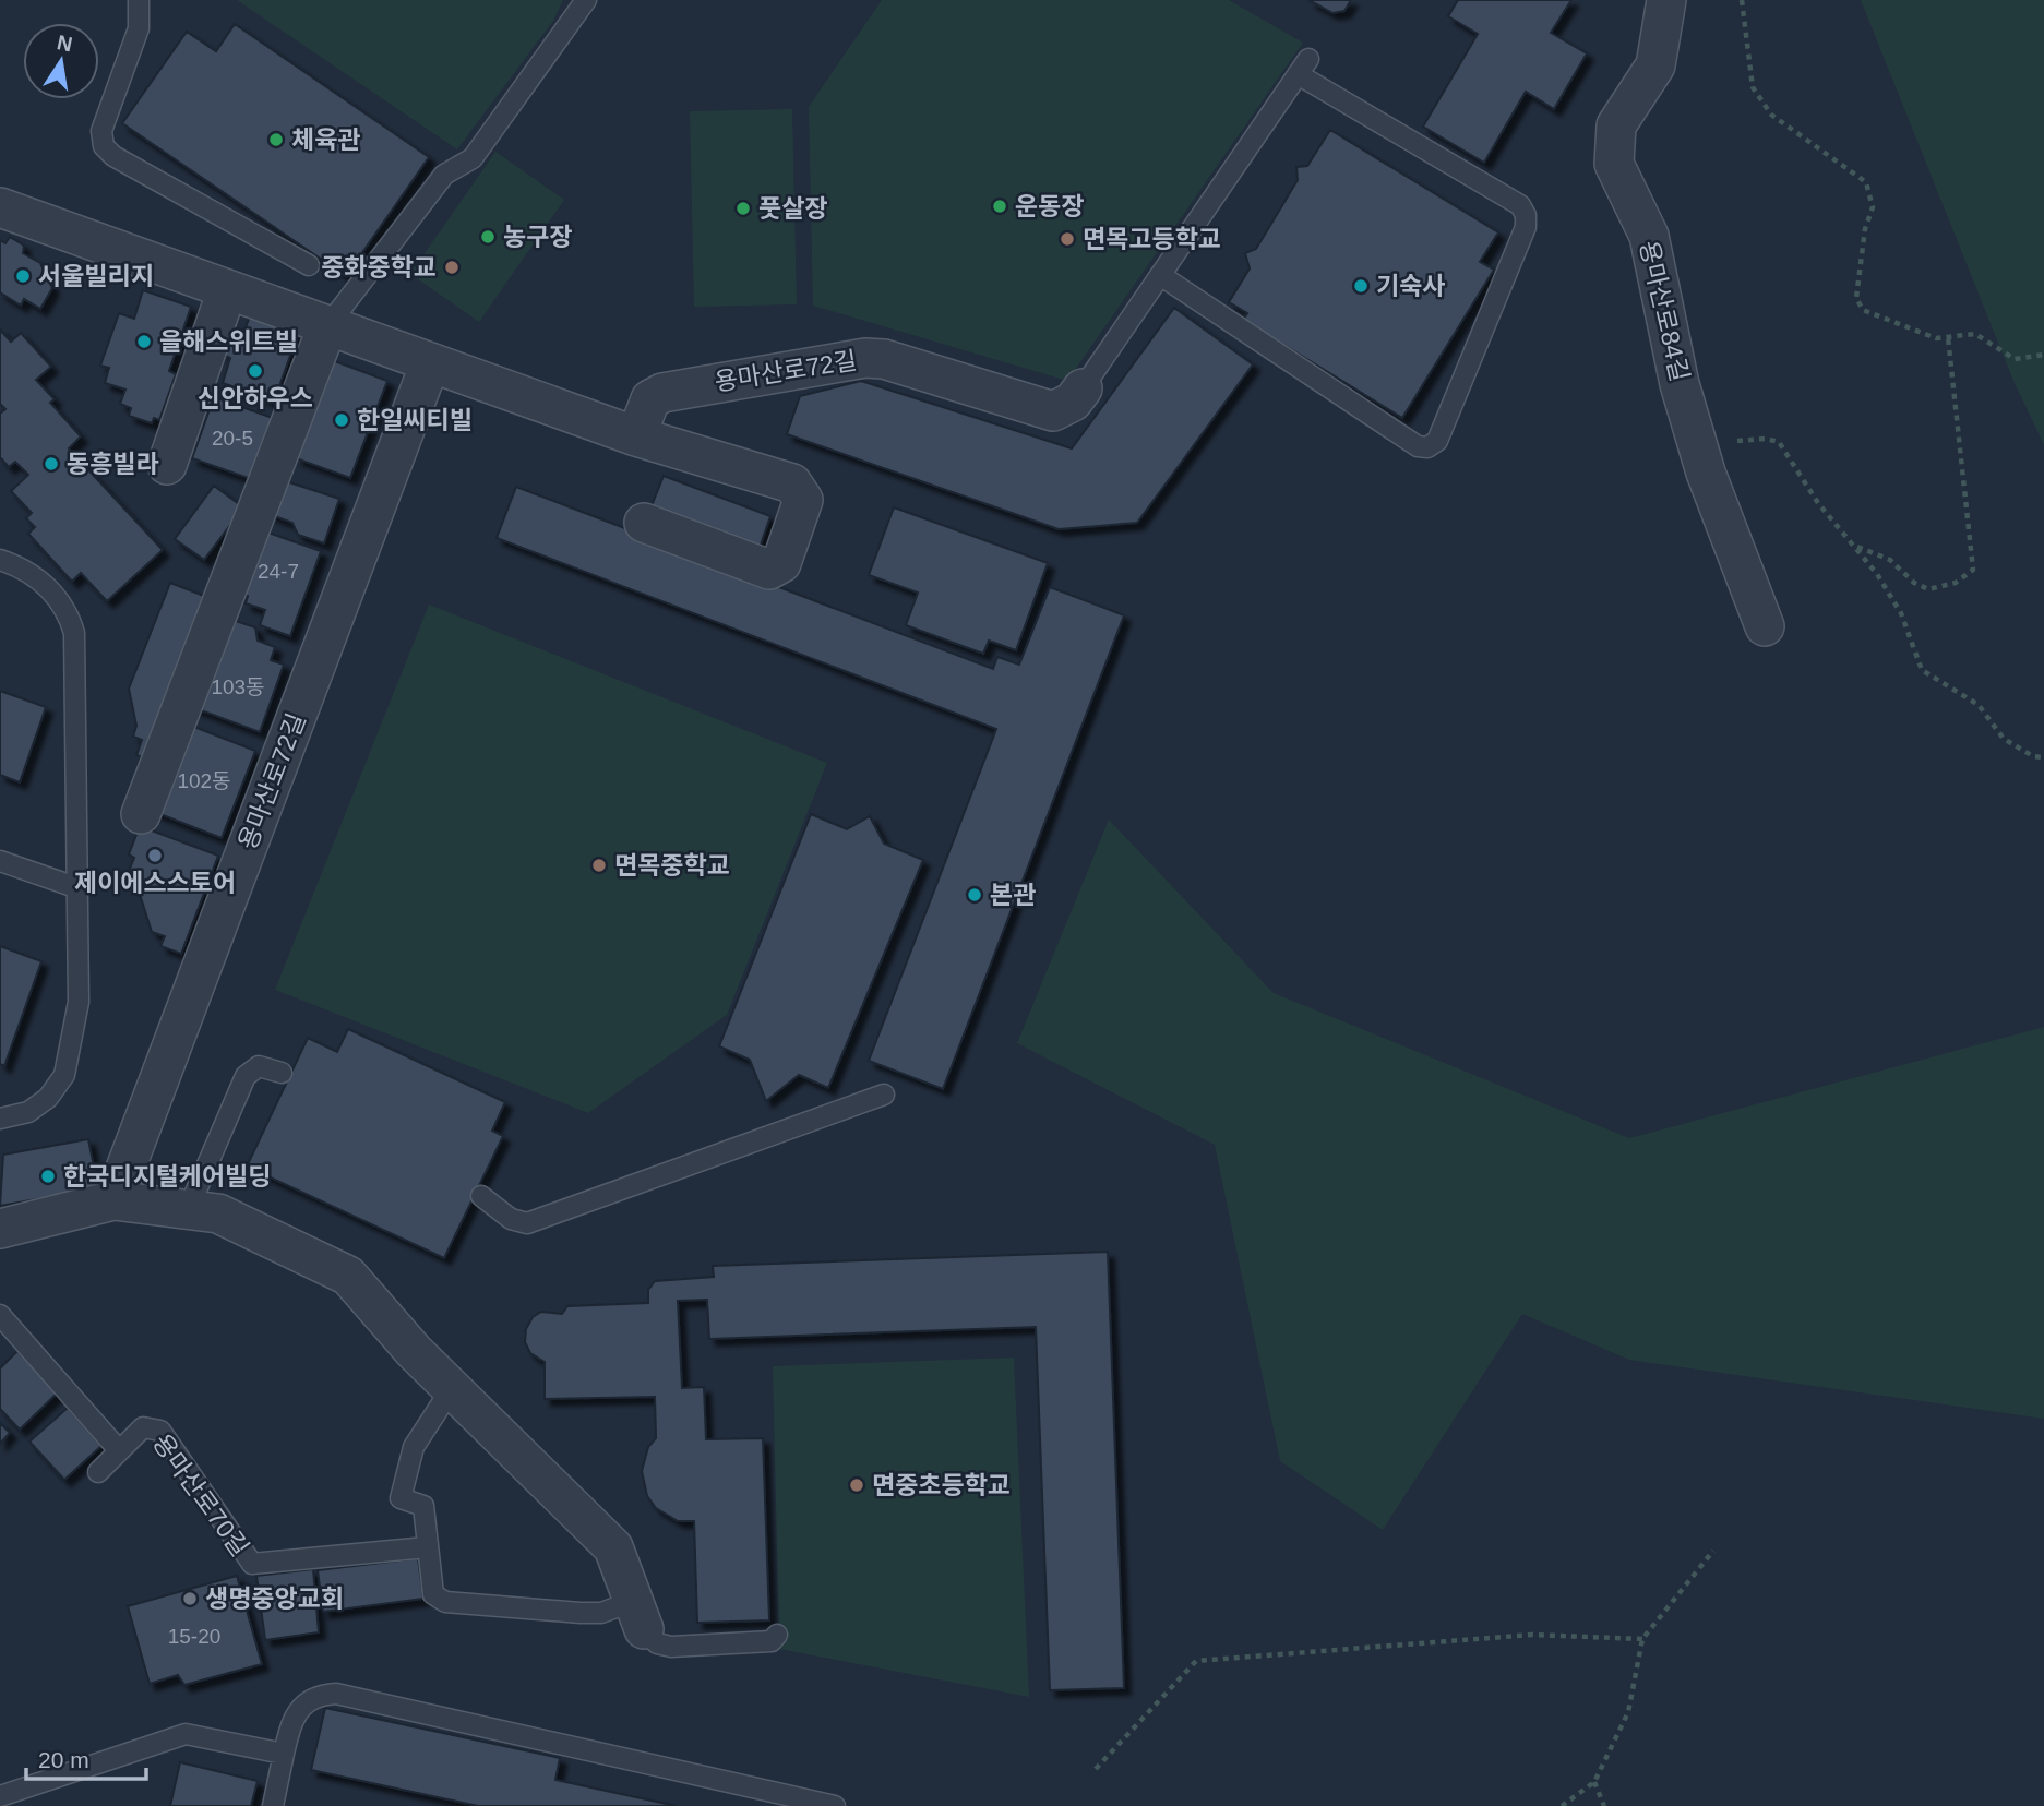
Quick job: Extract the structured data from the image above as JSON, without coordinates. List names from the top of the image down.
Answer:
{
  "streets": {
    "street": ["용마산로84길", "용마산로72길"],
    "lane": ["용마산로70길"]
  },
  "places": [
    "체육관",
    "운동장",
    "풋살장",
    "농구장",
    "면목고등학교",
    "중화중학교",
    "서울빌리지",
    "기숙사",
    "을해스위트빌",
    "신안하우스",
    "한일씨티빌",
    "동흥빌라",
    "제이에스스토어",
    "면목중학교",
    "본관",
    "한국디지털케어빌딩",
    "면중초등학교",
    "생명중앙교회"
  ],
  "house_numbers": [
    "20-5",
    "24-7",
    "103동",
    "102동",
    "15-20"
  ],
  "scale_bar": "20 m",
  "north": "top"
}
